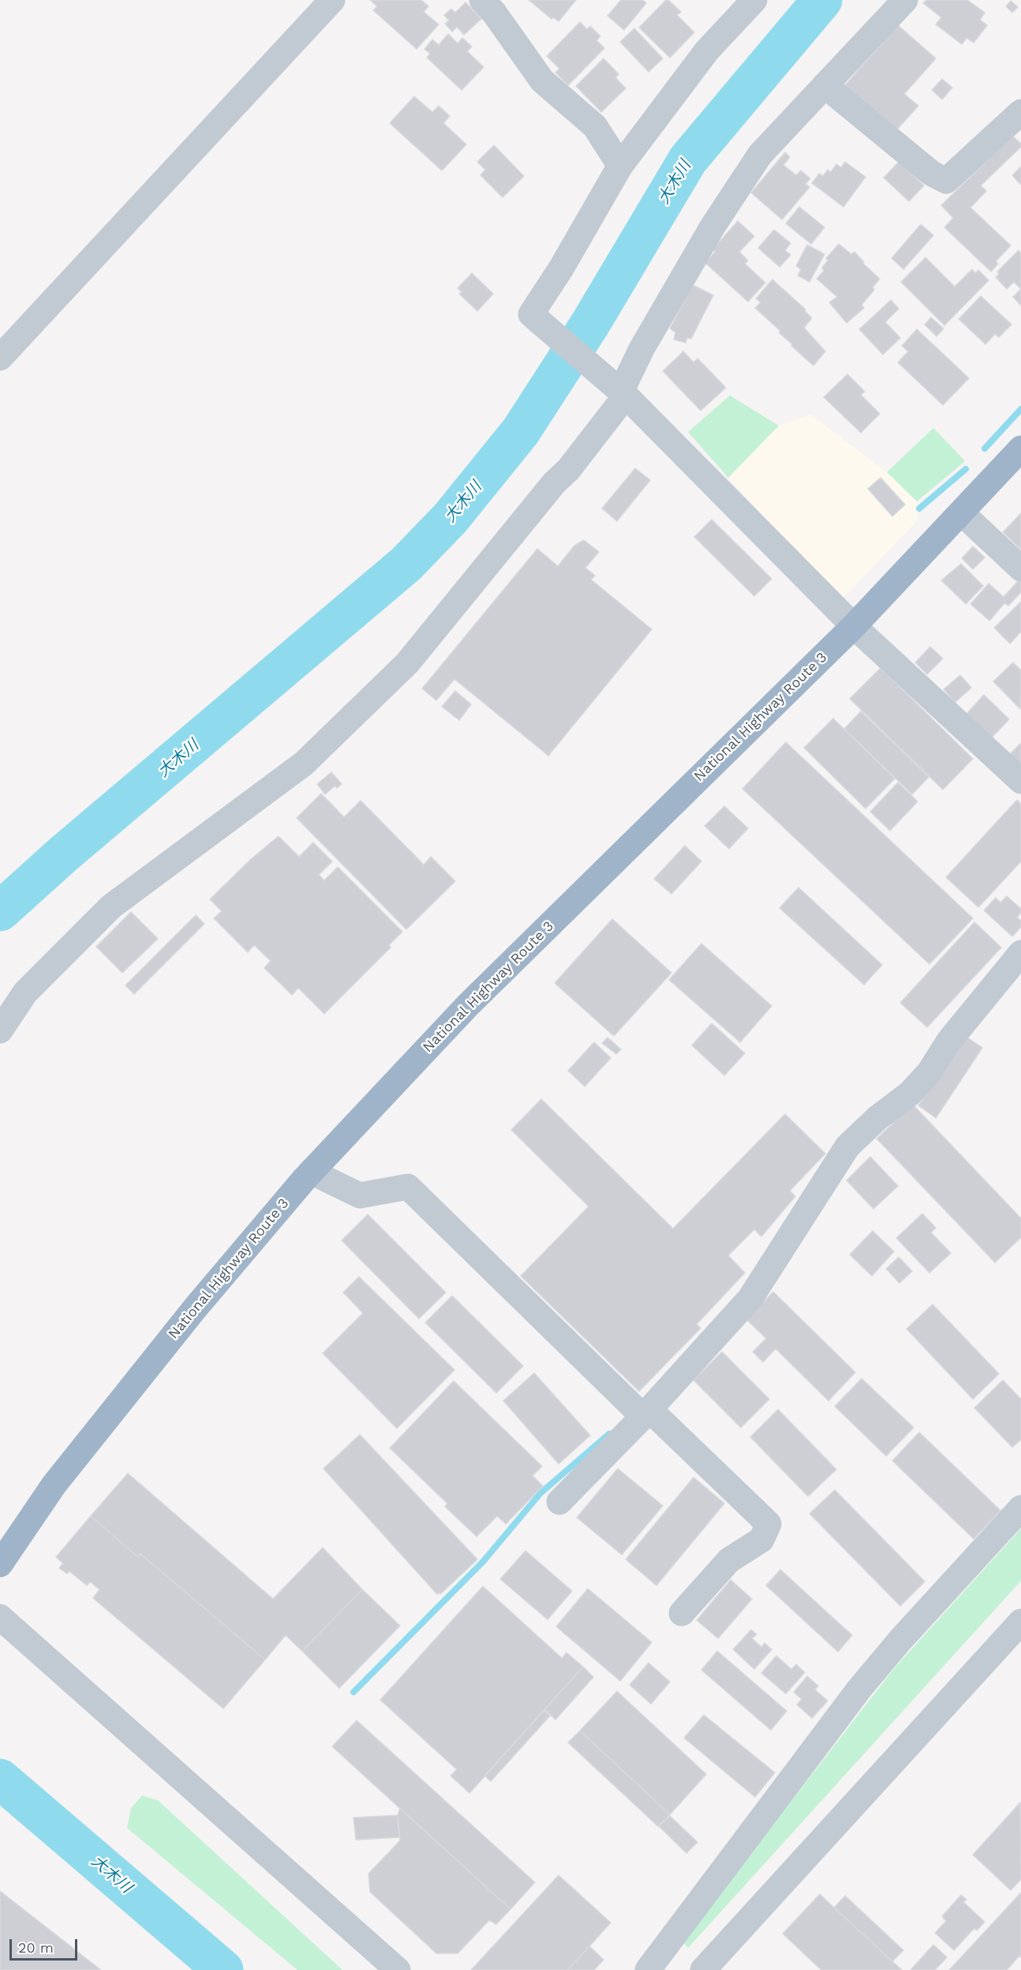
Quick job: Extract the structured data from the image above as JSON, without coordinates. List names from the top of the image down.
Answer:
{
  "streets": {
    "highway": ["National Highway Route 3"]
  },
  "water": ["大木川"],
  "scale_bar": "20 m"
}
